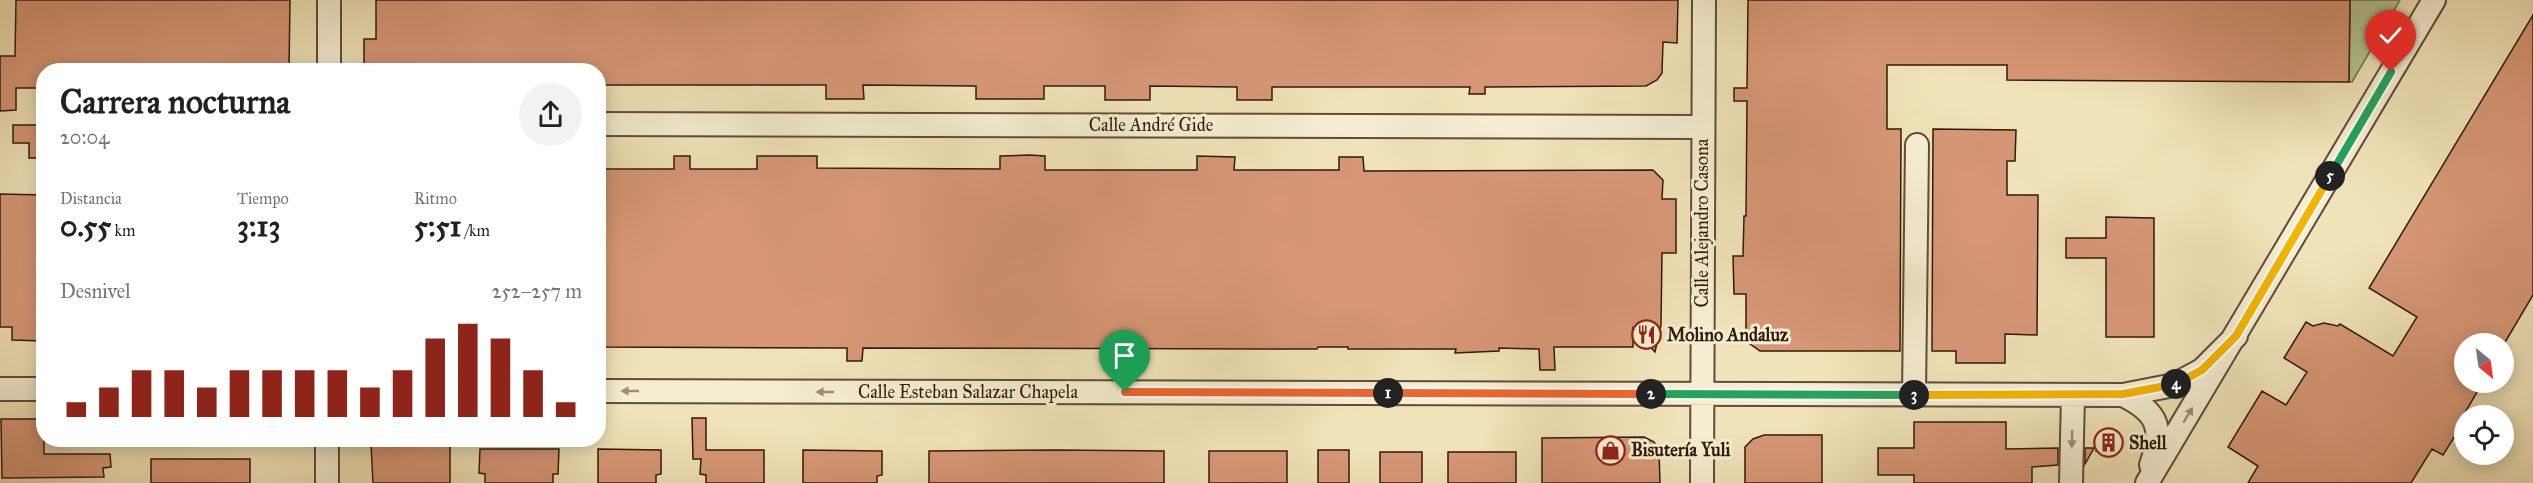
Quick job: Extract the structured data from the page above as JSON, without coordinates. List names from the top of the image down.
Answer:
{
  "streets": {
    "street": ["Calle André Gide", "Calle Alejandro Casona", "Calle Esteban Salazar Chapela"]
  },
  "crossings": [
    ["Calle André Gide", "Calle Alejandro Casona"],
    ["Calle Alejandro Casona", "Calle Esteban Salazar Chapela"]
  ],
  "one_way": ["Calle Esteban Salazar Chapela"],
  "places": {
    "restaurant": ["Molino Andaluz"],
    "building": ["Shell"],
    "shop": ["Bisutería Yuli"]
  },
  "north": "bottom right",
  "page": {
    "heading": ["Carrera nocturna", "20:04"],
    "pins": [
      "5",
      "4",
      "1",
      "2",
      "3"
    ],
    "stats": [
      ["Distancia", "0.55 km"],
      ["Tiempo", "3:13"],
      ["Ritmo", "5:51 /km"]
    ],
    "chart": ["Desnivel", "252–257 m"]
  }
}
